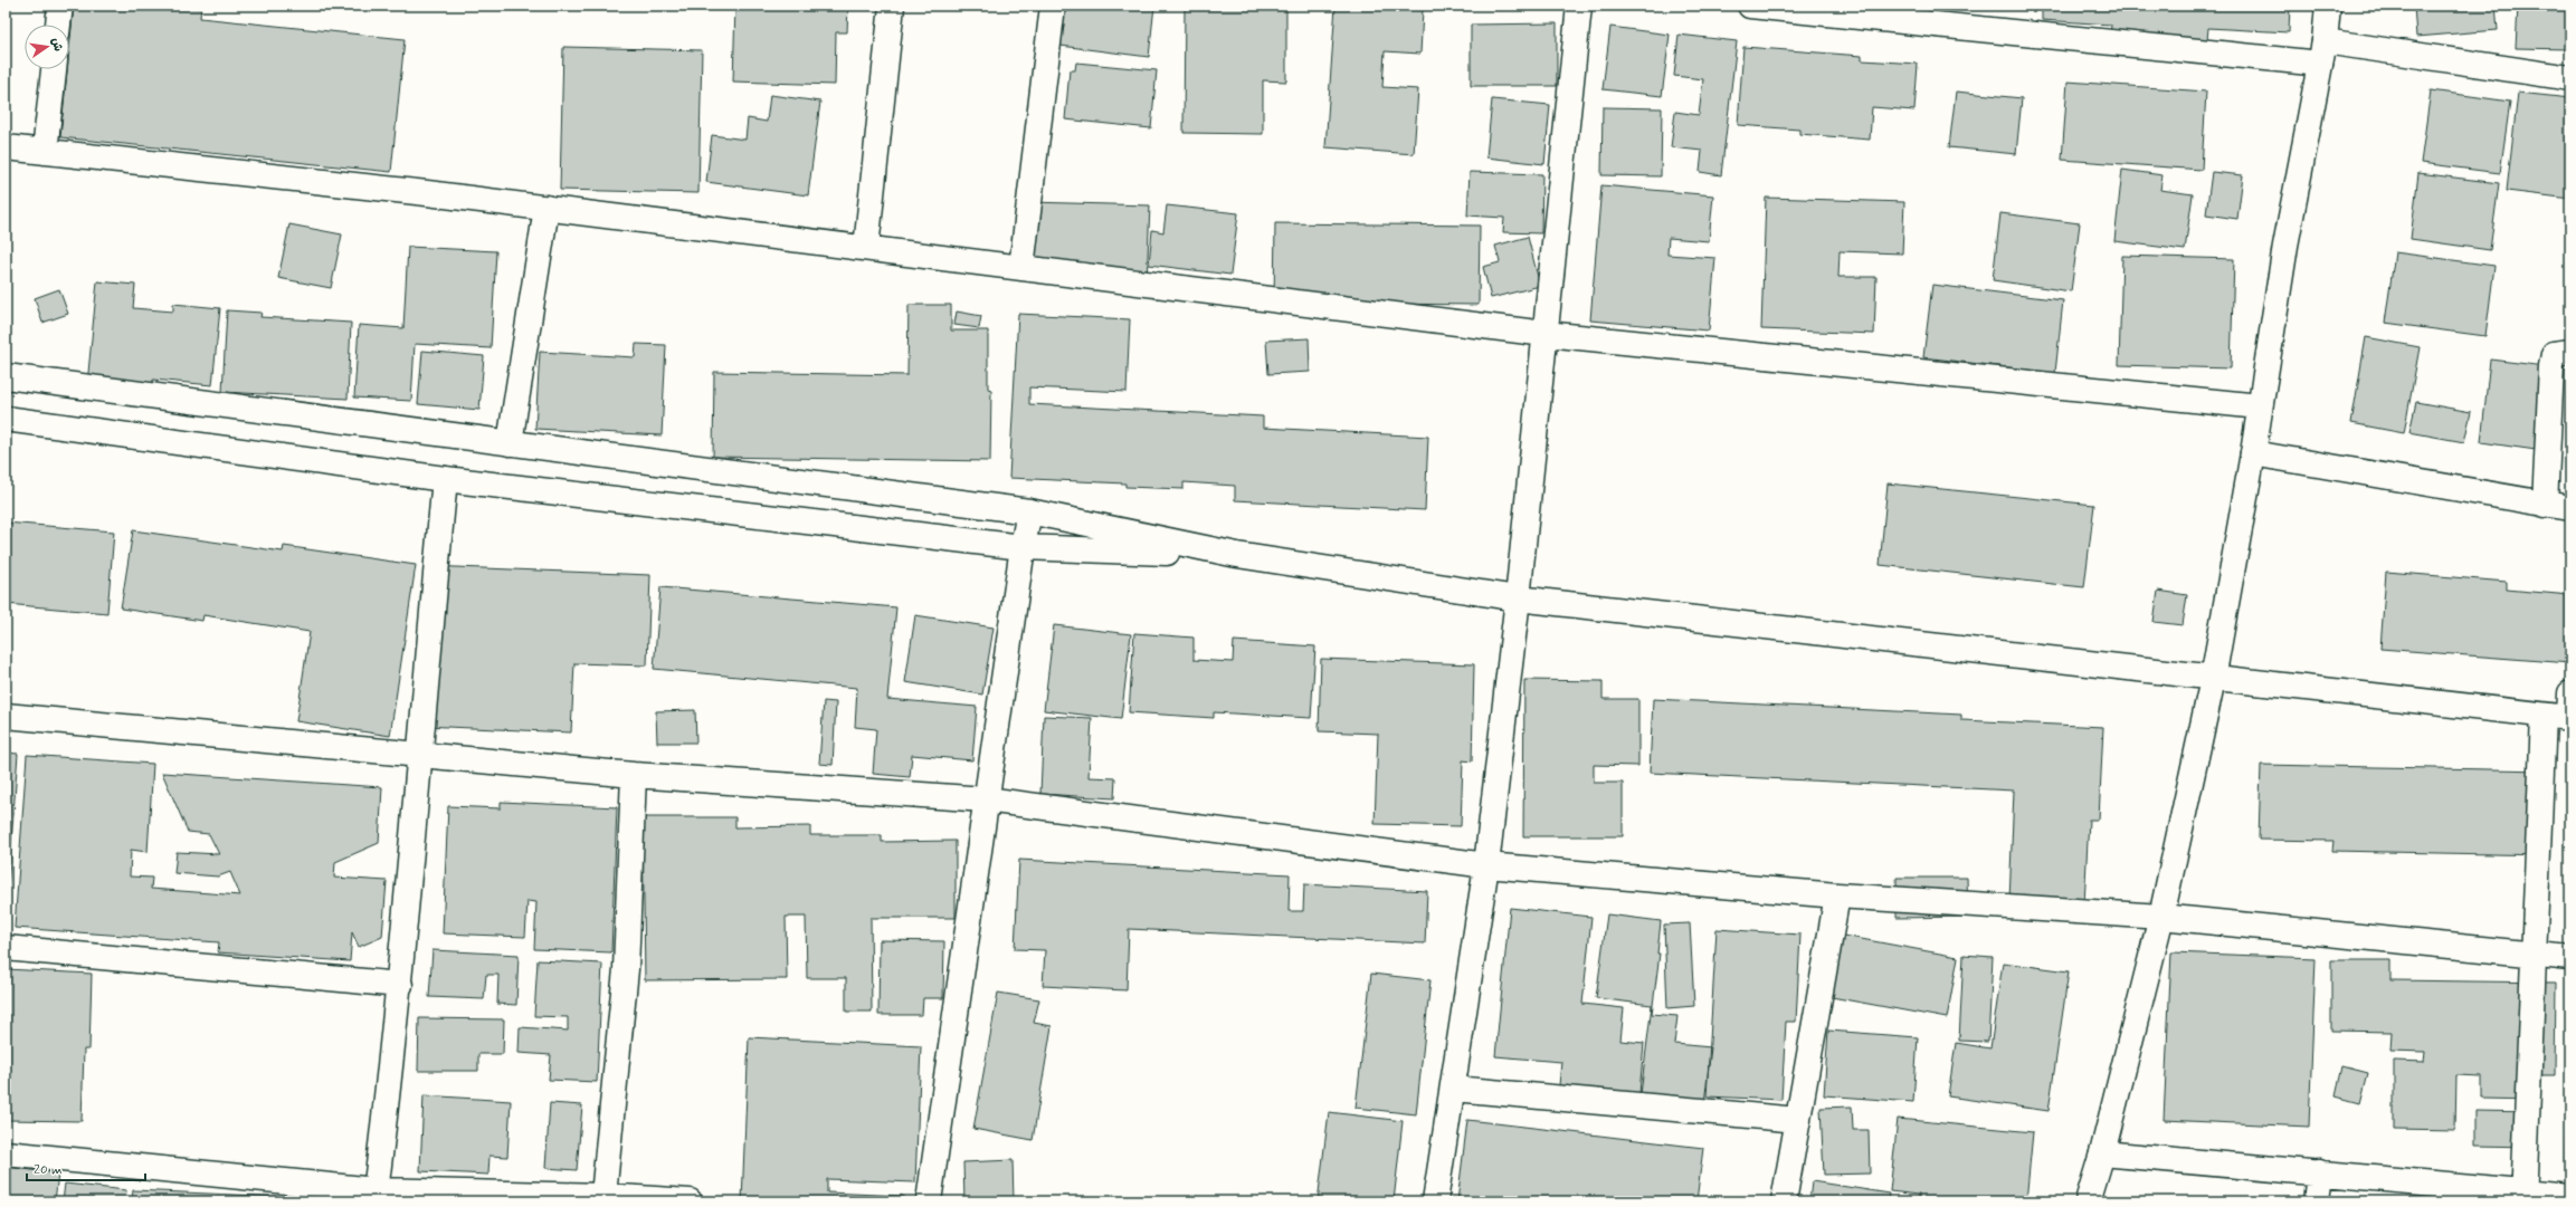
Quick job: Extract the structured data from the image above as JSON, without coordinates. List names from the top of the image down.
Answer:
{
  "scale_bar": "20 m",
  "north": "right"
}
